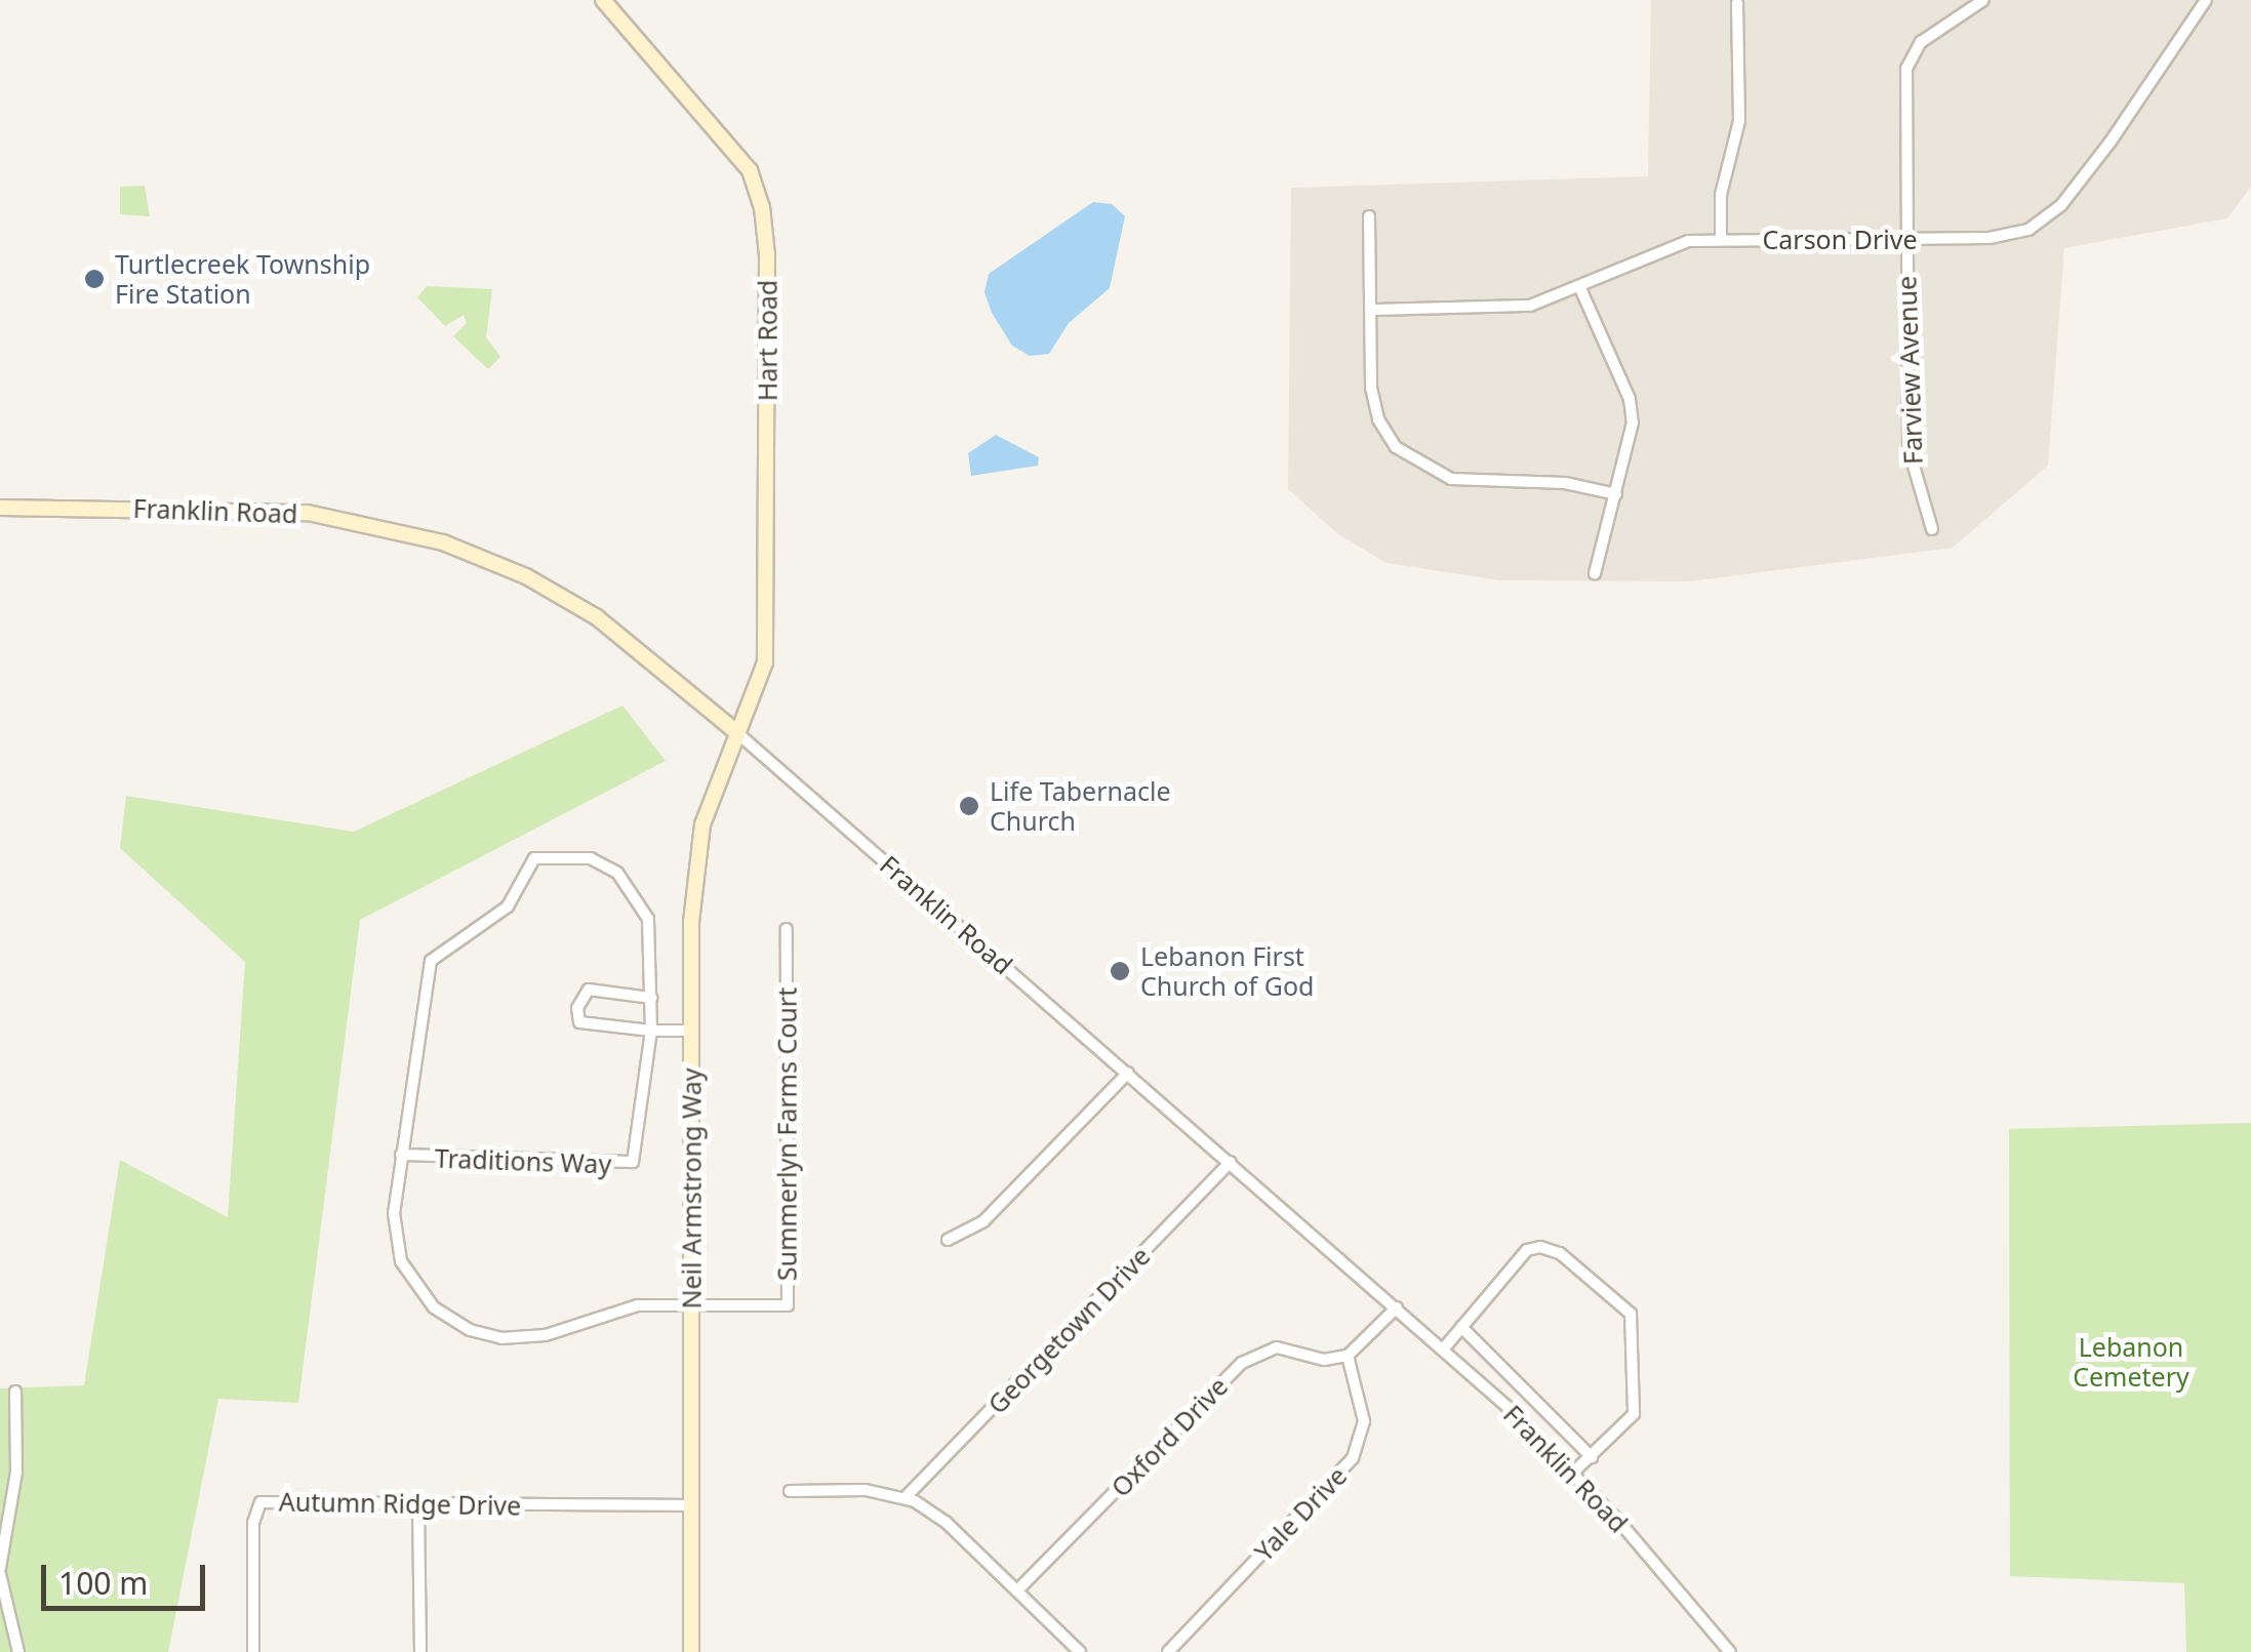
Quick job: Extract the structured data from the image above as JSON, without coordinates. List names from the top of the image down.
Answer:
{
  "streets": {
    "main road": ["Hart Road", "Franklin Road", "Neil Armstrong Way"],
    "street": [
      "Carson Drive",
      "Farview Avenue",
      "Summerlyn Farms Court",
      "Traditions Way",
      "Georgetown Drive",
      "Oxford Drive",
      "Autumn Ridge Drive",
      "Yale Drive"
    ]
  },
  "crossings": [
    ["Carson Drive", "Farview Avenue"],
    ["Hart Road", "Franklin Road"],
    ["Hart Road", "Neil Armstrong Way"],
    ["Franklin Road", "Neil Armstrong Way"],
    ["Franklin Road", "Georgetown Drive"],
    ["Summerlyn Farms Court", "Traditions Way"],
    ["Summerlyn Farms Court", "Neil Armstrong Way"],
    ["Traditions Way", "Neil Armstrong Way"],
    ["Neil Armstrong Way", "Autumn Ridge Drive"],
    ["Oxford Drive", "Yale Drive"]
  ],
  "parks": ["Lebanon Cemetery"],
  "places": ["Turtlecreek Township Fire Station", "Life Tabernacle Church", "Lebanon First Church of God"],
  "scale_bar": "100 m"
}
